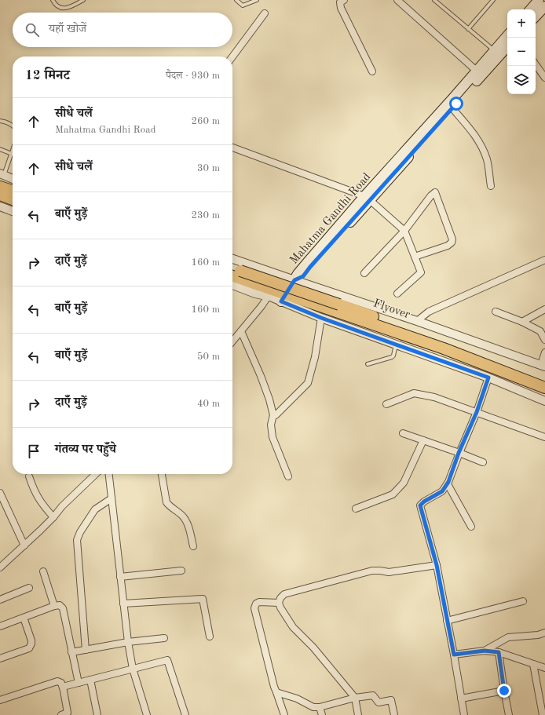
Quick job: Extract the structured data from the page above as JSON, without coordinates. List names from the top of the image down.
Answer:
{
  "streets": {
    "highway": ["Flyover"],
    "main road": ["Mahatma Gandhi Road"]
  },
  "page": {
    "map_buttons": ["+", "−"],
    "search": "यहाँ खोजें",
    "heading": ["12 मिनट", "पैदल · 930 m"],
    "list": [
      ["सीधे चलें", "Mahatma Gandhi Road", "260 m"],
      ["सीधे चलें", "30 m"],
      ["बाएँ मुड़ें", "230 m"],
      ["दाएँ मुड़ें", "160 m"],
      ["बाएँ मुड़ें", "160 m"],
      ["बाएँ मुड़ें", "50 m"],
      ["दाएँ मुड़ें", "40 m"],
      "गंतव्य पर पहुँचे"
    ]
  }
}
